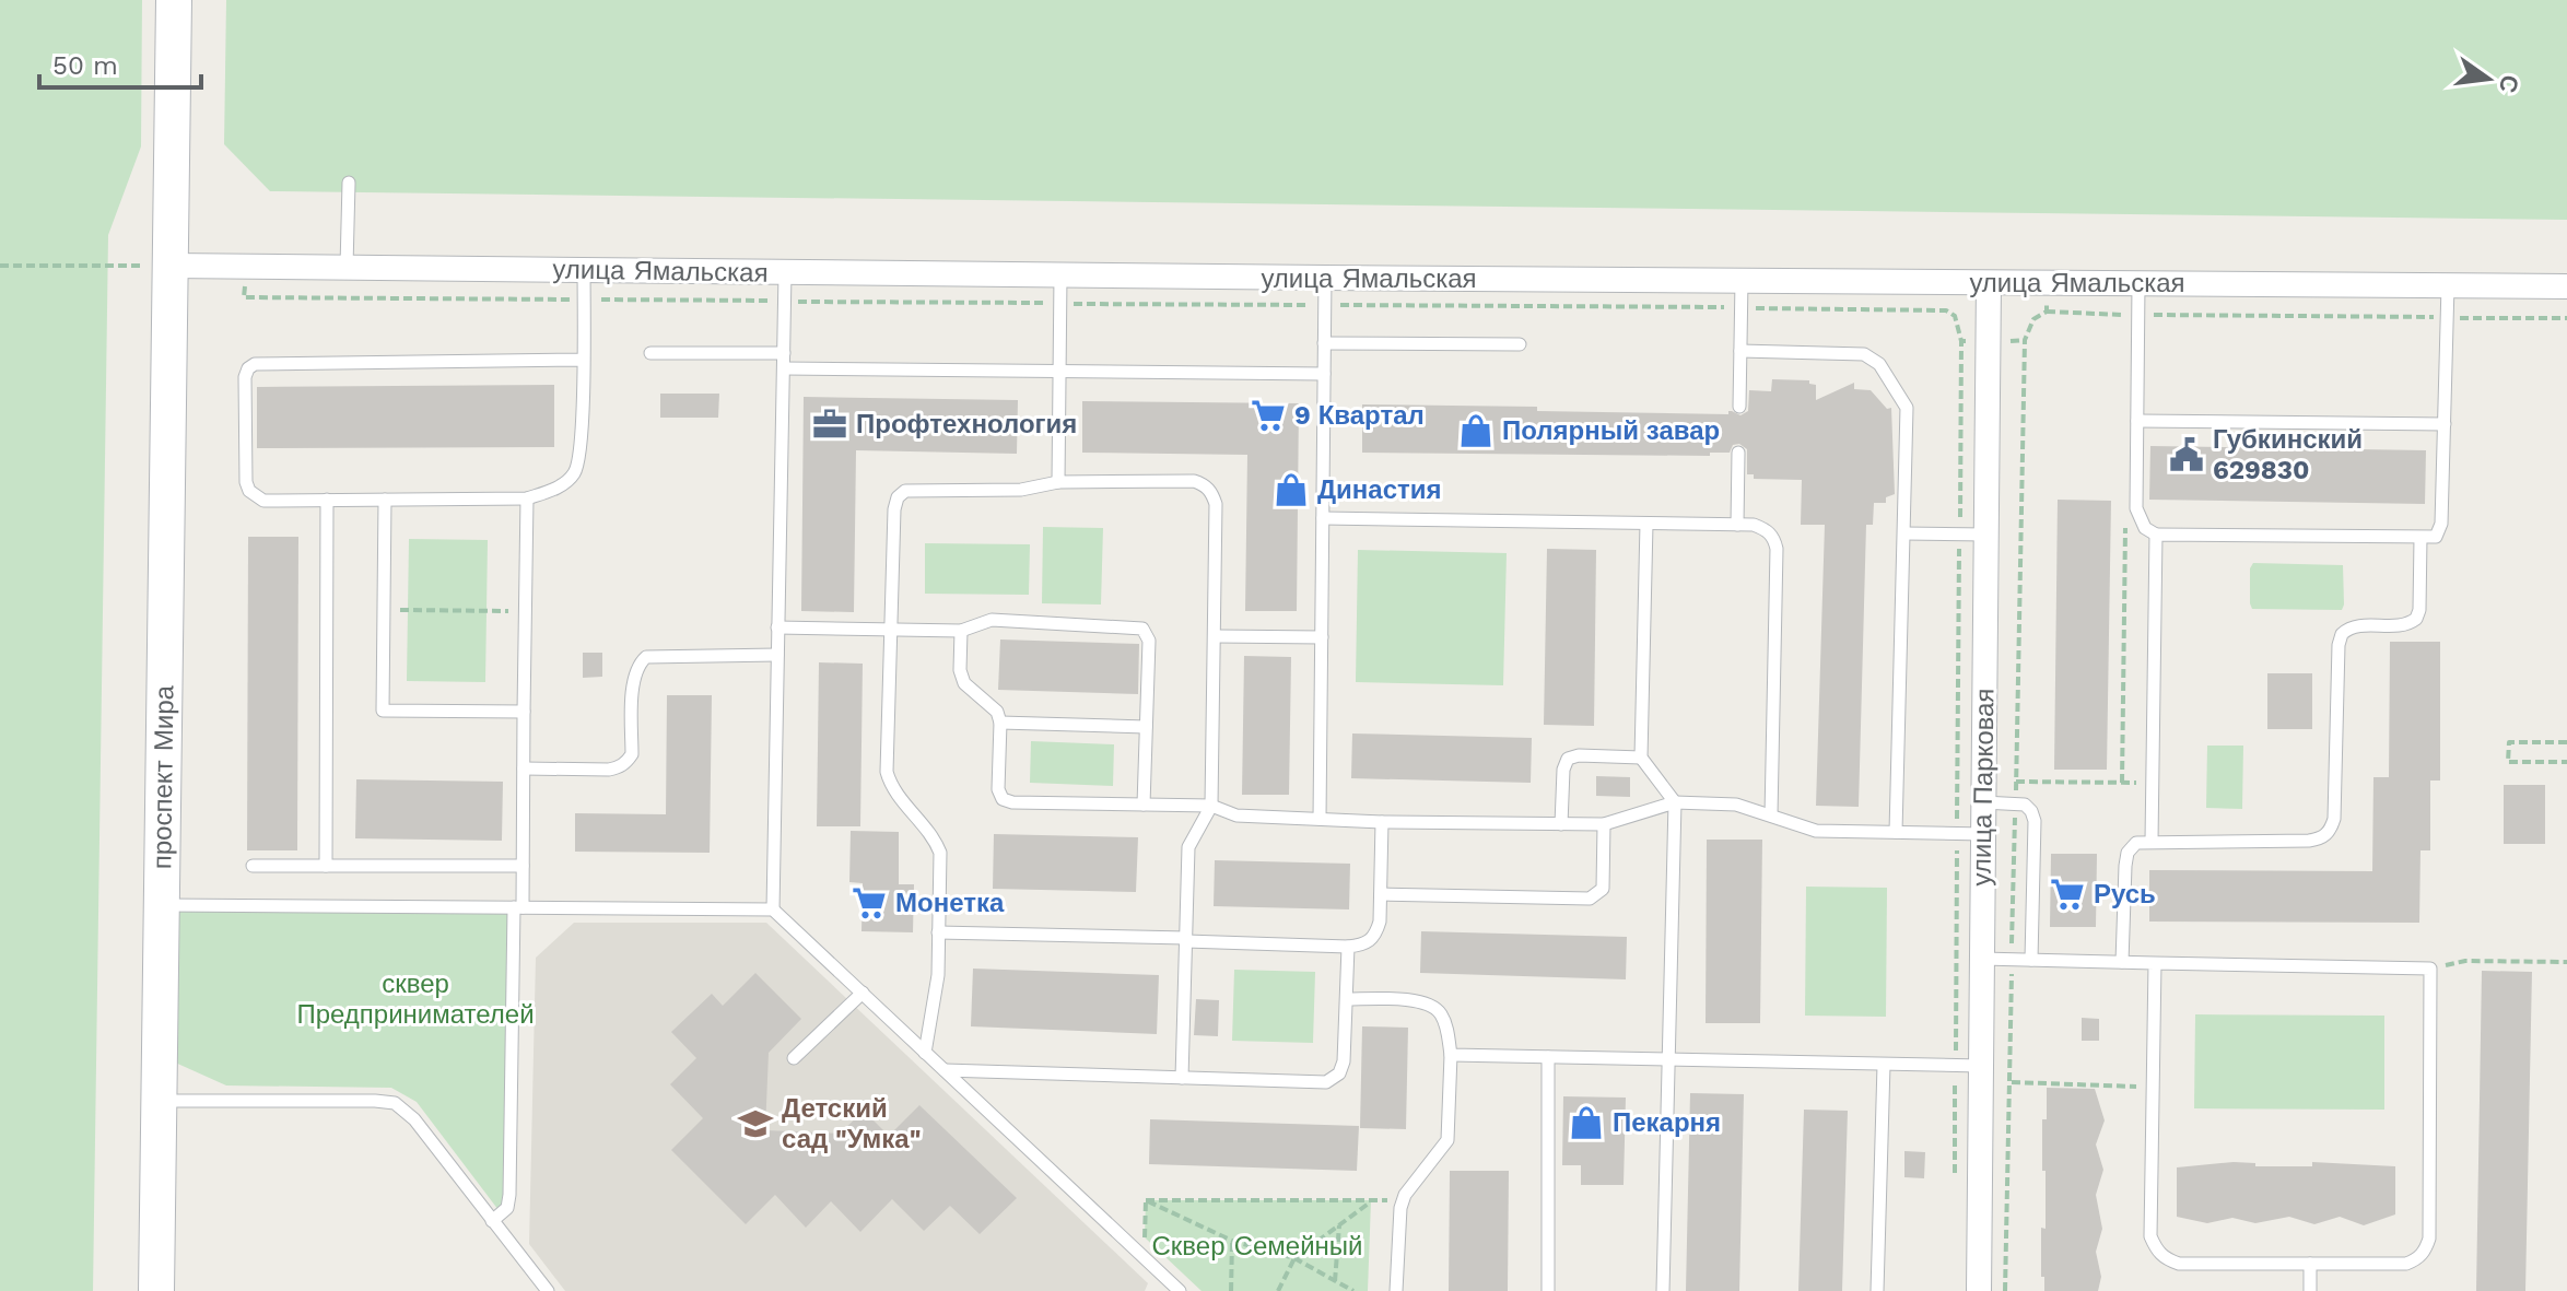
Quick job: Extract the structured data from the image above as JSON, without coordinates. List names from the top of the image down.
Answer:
{
  "streets": {
    "main road": ["проспект Мира"],
    "street": ["улица Ямальская", "улица Парковая"]
  },
  "crossings": [
    ["улица Ямальская", "проспект Мира"],
    ["улица Ямальская", "улица Парковая"]
  ],
  "parks": ["сквер Предпринимателей", "Сквер Семейный"],
  "places": {
    "supermarket": ["9 Квартал", "Русь", "Монетка"],
    "office": ["Профтехнология"],
    "shop": ["Полярный завар", "Династия", "Пекарня"],
    "public building": ["Губкинский 629830"],
    "school or university": ["Детский сад \"Умка\""]
  },
  "scale_bar": "50 m",
  "north": "right"
}
